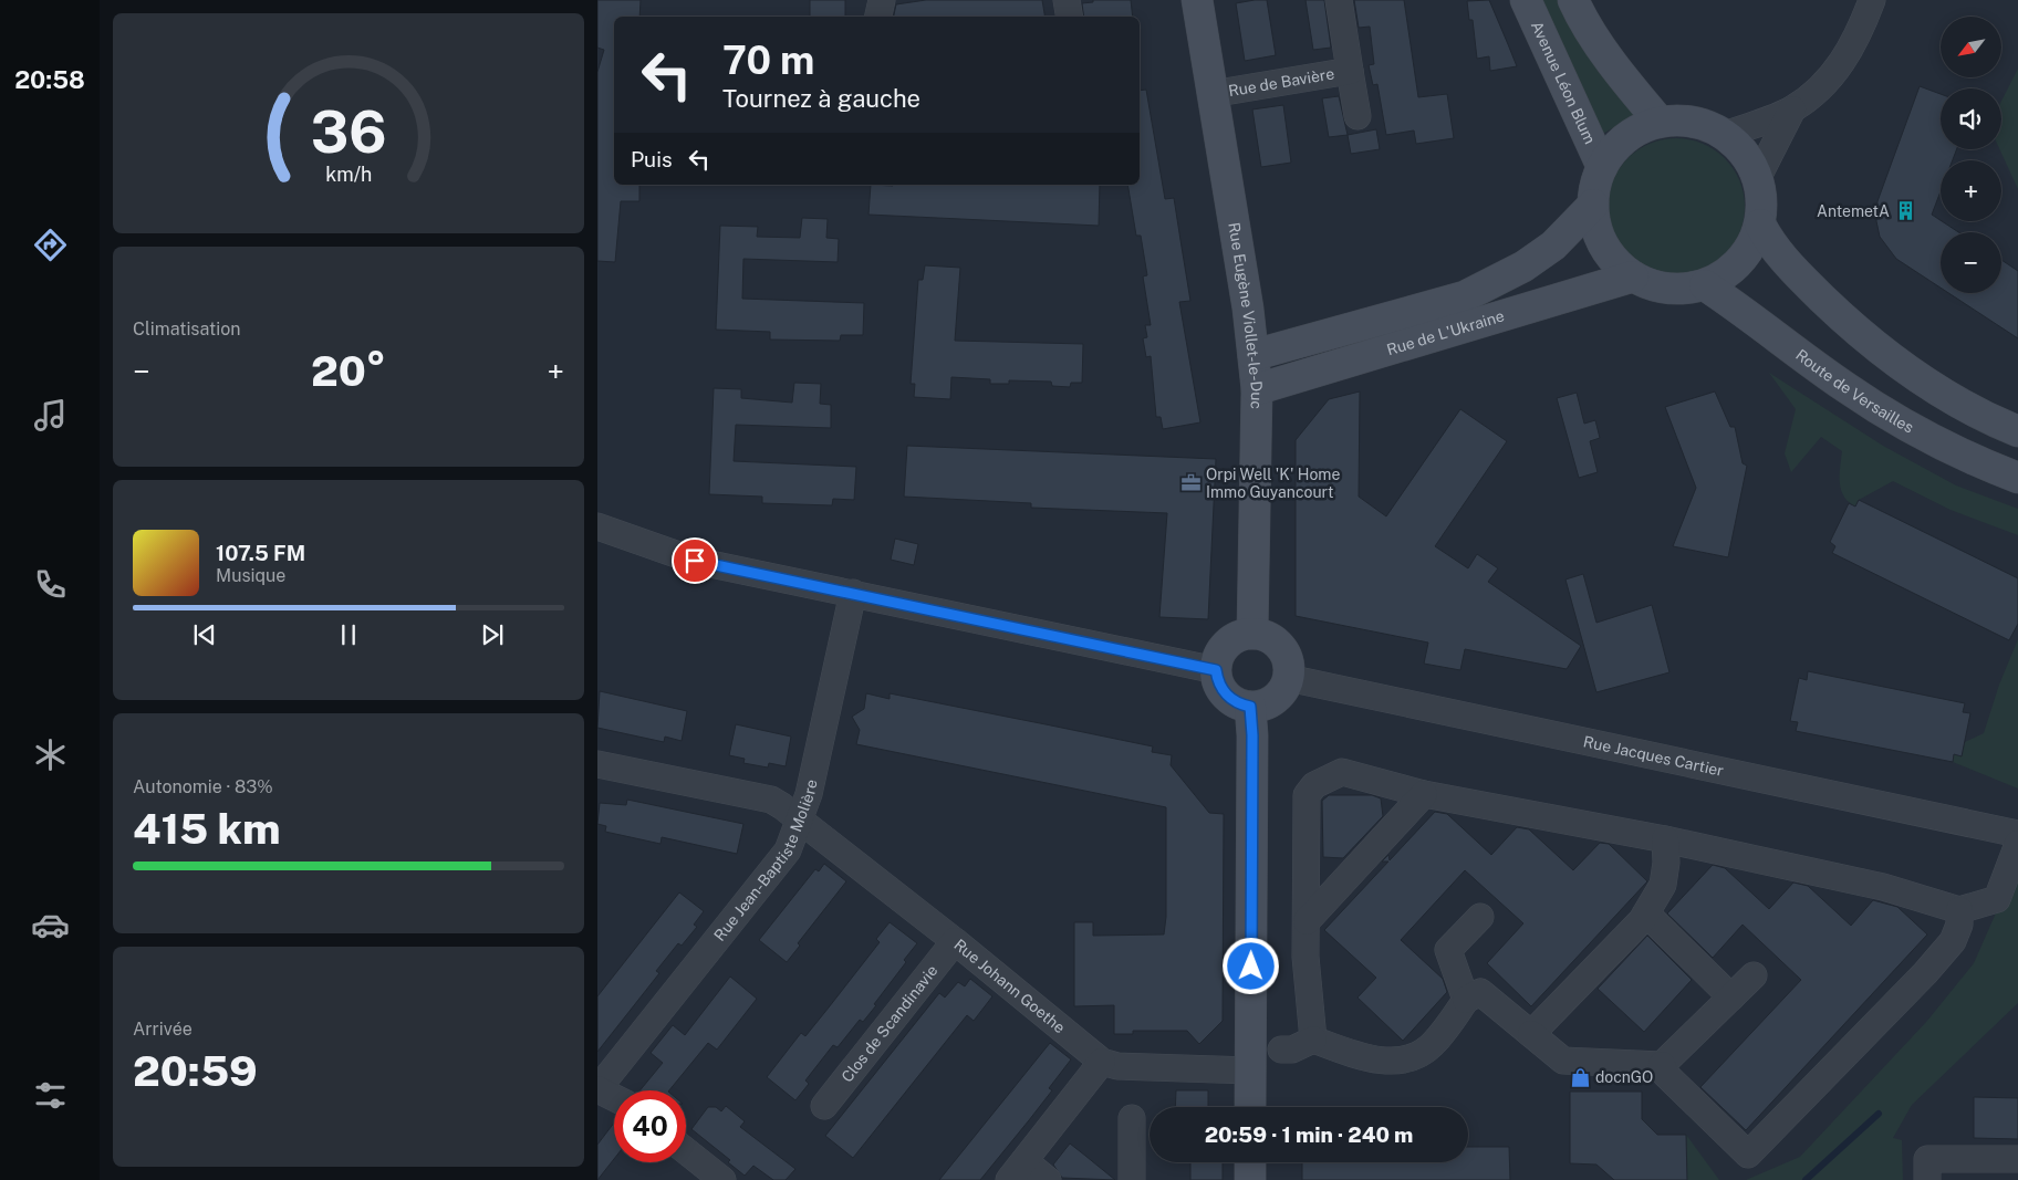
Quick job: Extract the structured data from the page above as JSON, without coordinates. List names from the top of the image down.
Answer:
{
  "streets": {
    "street": [
      "Rue de Bavière",
      "Avenue Léon Blum",
      "Rue Eugène Viollet-le-Duc",
      "Rue de L'Ukraine",
      "Route de Versailles",
      "Rue Jacques Cartier",
      "Rue Jean-Baptiste Molière",
      "Rue Johann Goethe",
      "Clos de Scandinavie"
    ]
  },
  "crossings": [
    ["Rue de Bavière", "Rue Eugène Viollet-le-Duc"],
    ["Avenue Léon Blum", "Rue de L'Ukraine"],
    ["Avenue Léon Blum", "Route de Versailles"],
    ["Rue Eugène Viollet-le-Duc", "Rue de L'Ukraine"],
    ["Rue Eugène Viollet-le-Duc", "Rue Jacques Cartier"],
    ["Rue de L'Ukraine", "Route de Versailles"],
    ["Rue Jean-Baptiste Molière", "Rue Johann Goethe"],
    ["Rue Johann Goethe", "Clos de Scandinavie"]
  ],
  "places": {
    "building": ["AntemetA"],
    "office": ["Orpi Well 'K' Home Immo Guyancourt"],
    "shop": ["docnGO"]
  },
  "north": "bottom left",
  "page": {
    "tabs": "20:58",
    "map_buttons": ["+", "−"],
    "turn": ["70 m", "Tournez à gauche"],
    "then": "Puis",
    "tile": [
      "Climatisation",
      ["Autonomie · 83%", "415 km"],
      ["Arrivée", "20:59"]
    ],
    "heat": ["−", "20°", "+"],
    "song": ["107.5 FM", "Musique"],
    "limit": "40",
    "trip": "20:59 · 1 min · 240 m",
    "gauge": ["36", "km/h"]
  }
}
